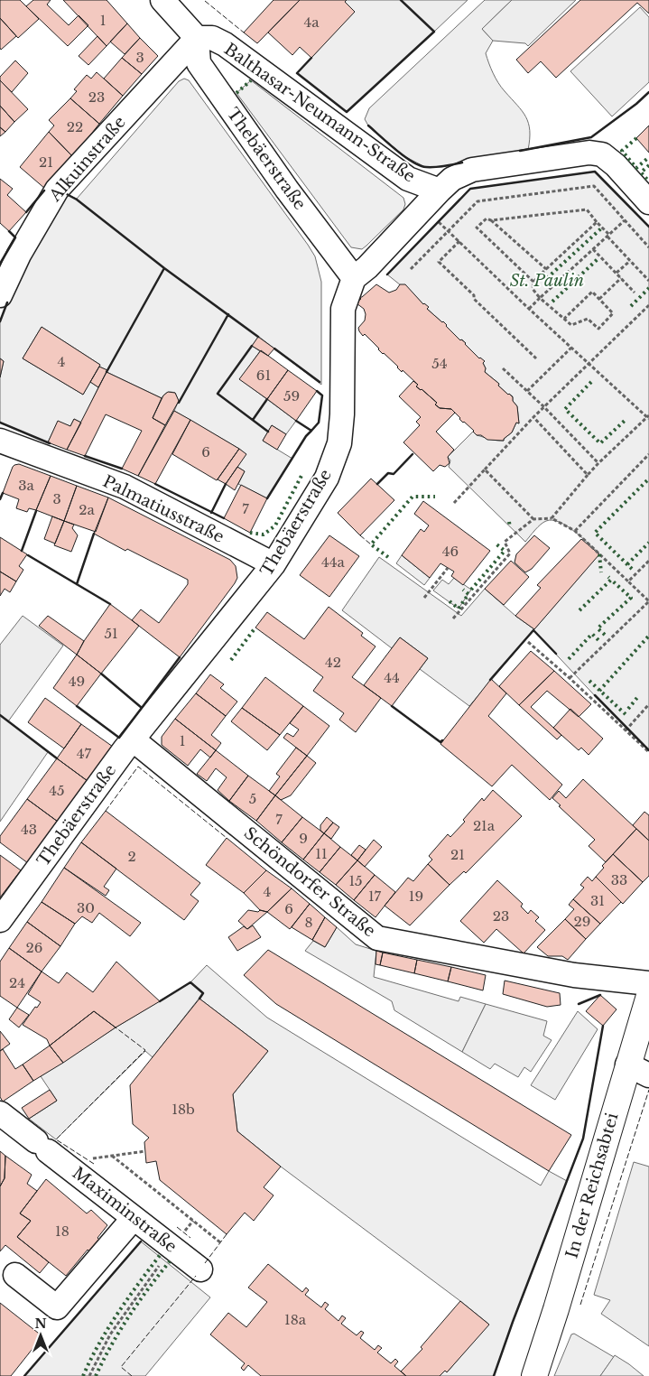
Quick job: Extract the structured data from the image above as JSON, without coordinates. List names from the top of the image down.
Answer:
{
  "streets": {
    "main road": ["In der Reichsabtei"],
    "street": [
      "Balthasar-Neumann-Straße",
      "Alkuinstraße",
      "Thebäerstraße",
      "Palmatiusstraße",
      "Schöndorfer Straße",
      "Maximinstraße"
    ]
  },
  "crossings": [
    ["Balthasar-Neumann-Straße", "Alkuinstraße"],
    ["Balthasar-Neumann-Straße", "Thebäerstraße"],
    ["Alkuinstraße", "Thebäerstraße"],
    ["Thebäerstraße", "Palmatiusstraße"],
    ["Thebäerstraße", "Schöndorfer Straße"]
  ],
  "parks": ["St. Paulin"],
  "house_numbers": [
    "1",
    "4a",
    "3",
    "23",
    "22",
    "21",
    "4",
    "54",
    "61",
    "59",
    "6",
    "3a",
    "3",
    "7",
    "2a",
    "46",
    "44a",
    "51",
    "42",
    "44",
    "49",
    "1",
    "47",
    "45",
    "5",
    "7",
    "21a",
    "43",
    "9",
    "11",
    "21",
    "2",
    "33",
    "15",
    "4",
    "17",
    "19",
    "31",
    "30",
    "6",
    "23",
    "29",
    "8",
    "26",
    "24",
    "18b",
    "18",
    "18a"
  ],
  "north": "top"
}
